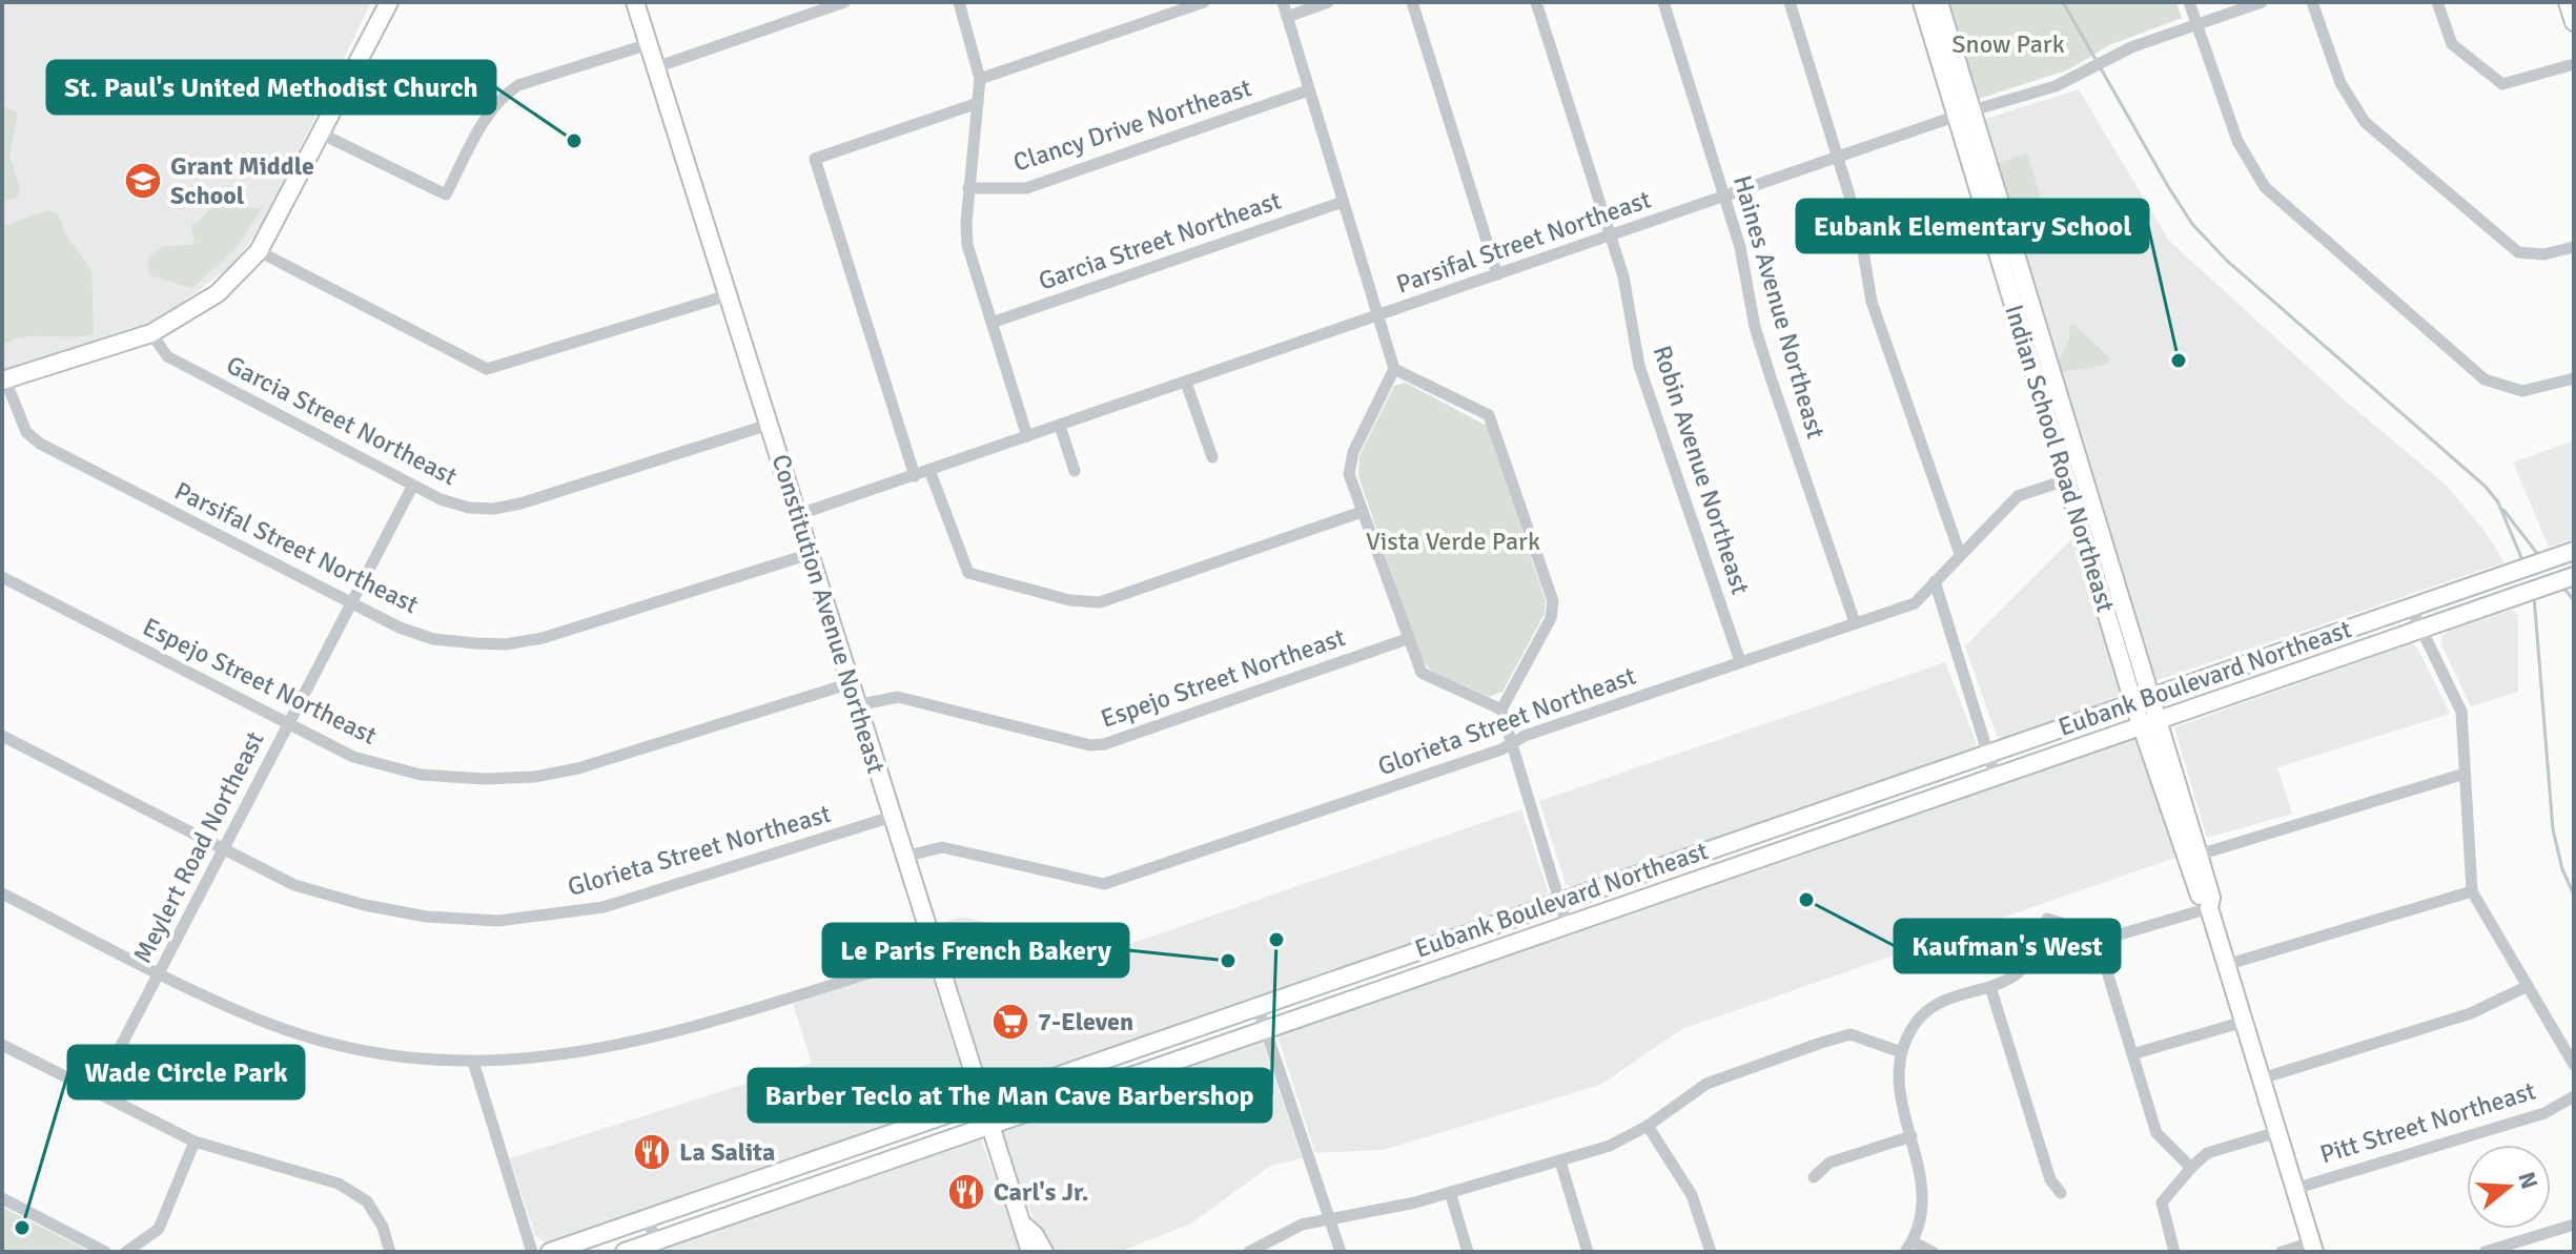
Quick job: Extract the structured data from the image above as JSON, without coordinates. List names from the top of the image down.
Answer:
{
  "streets": {
    "main road": ["Indian School Road Northeast", "Constitution Avenue Northeast", "Eubank Boulevard Northeast"],
    "street": [
      "Clancy Drive Northeast",
      "Garcia Street Northeast",
      "Parsifal Street Northeast",
      "Haines Avenue Northeast",
      "Robin Avenue Northeast",
      "Espejo Street Northeast",
      "Glorieta Street Northeast",
      "Meylert Road Northeast",
      "Pitt Street Northeast"
    ]
  },
  "crossings": [
    ["Garcia Street Northeast", "Constitution Avenue Northeast"],
    ["Garcia Street Northeast", "Meylert Road Northeast"],
    ["Parsifal Street Northeast", "Haines Avenue Northeast"],
    ["Parsifal Street Northeast", "Indian School Road Northeast"],
    ["Parsifal Street Northeast", "Robin Avenue Northeast"],
    ["Parsifal Street Northeast", "Constitution Avenue Northeast"],
    ["Parsifal Street Northeast", "Meylert Road Northeast"],
    ["Haines Avenue Northeast", "Glorieta Street Northeast"],
    ["Indian School Road Northeast", "Eubank Boulevard Northeast"],
    ["Indian School Road Northeast", "Glorieta Street Northeast"],
    ["Indian School Road Northeast", "Pitt Street Northeast"],
    ["Robin Avenue Northeast", "Glorieta Street Northeast"],
    ["Constitution Avenue Northeast", "Espejo Street Northeast"],
    ["Constitution Avenue Northeast", "Eubank Boulevard Northeast"],
    ["Constitution Avenue Northeast", "Glorieta Street Northeast"],
    ["Espejo Street Northeast", "Meylert Road Northeast"],
    ["Glorieta Street Northeast", "Meylert Road Northeast"]
  ],
  "parks": ["Snow Park", "Vista Verde Park"],
  "places": {
    "other": [
      "St. Paul's United Methodist Church",
      "Eubank Elementary School",
      "Kaufman's West",
      "Barber Teclo at The Man Cave Barbershop",
      "Le Paris French Bakery",
      "Wade Circle Park"
    ],
    "school or university": ["Grant Middle School"],
    "supermarket": ["7-Eleven"],
    "restaurant": ["La Salita", "Carl's Jr."]
  },
  "north": "right"
}
